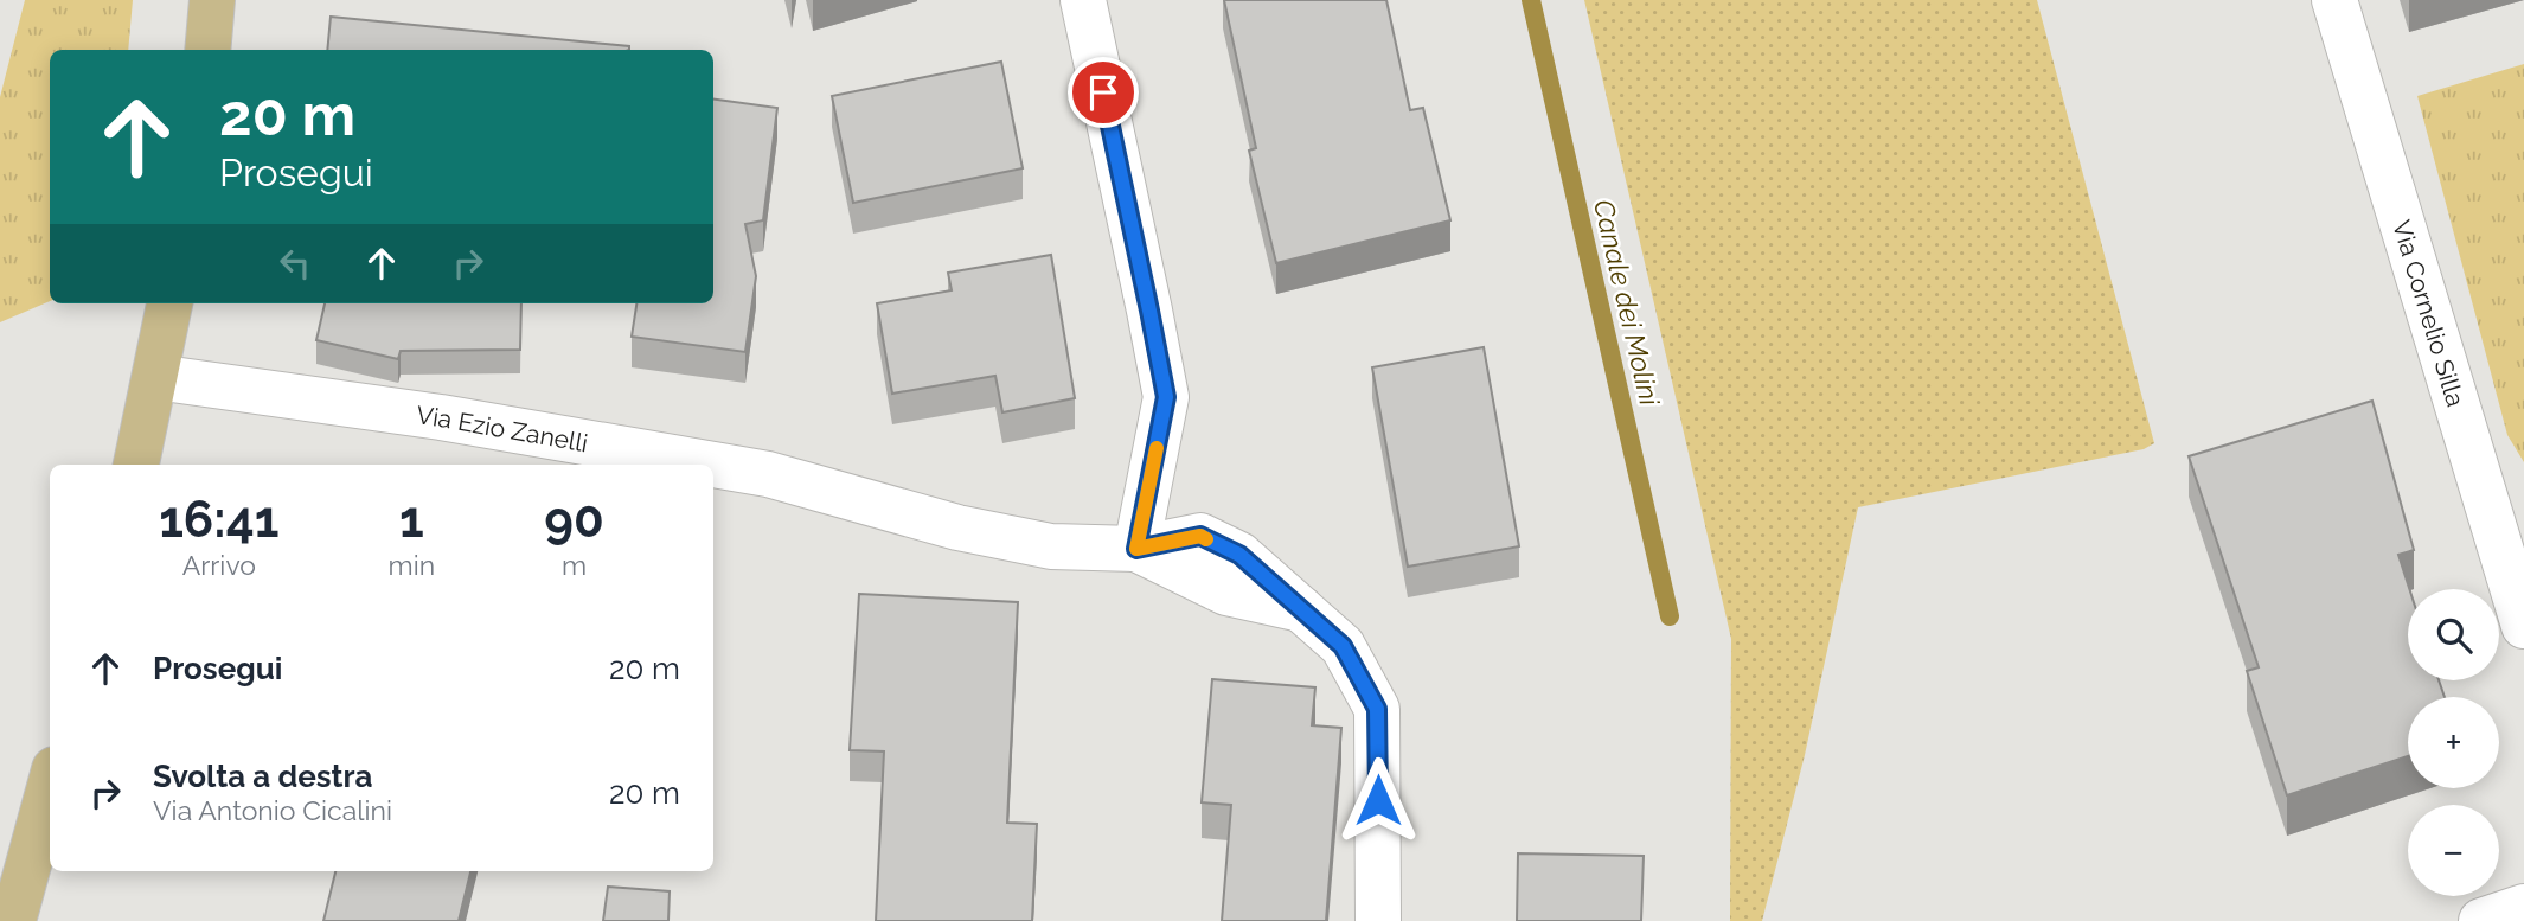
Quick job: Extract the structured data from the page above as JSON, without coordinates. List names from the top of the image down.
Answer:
{
  "streets": {
    "street": ["Via Cornelio Silla", "Via Ezio Zanelli"]
  },
  "water": ["Canale dei Molini"],
  "page": {
    "turn": ["20 m", "Prosegui"],
    "eta": [
      "16:41",
      "Arrivo",
      "1",
      "min",
      "90",
      "m"
    ],
    "map_buttons": ["+", "−"],
    "list": [
      {
        "name": "Prosegui",
        "value": "20 m"
      },
      {
        "name": "Svolta a destra",
        "note": "Via Antonio Cicalini",
        "value": "20 m"
      }
    ]
  }
}
